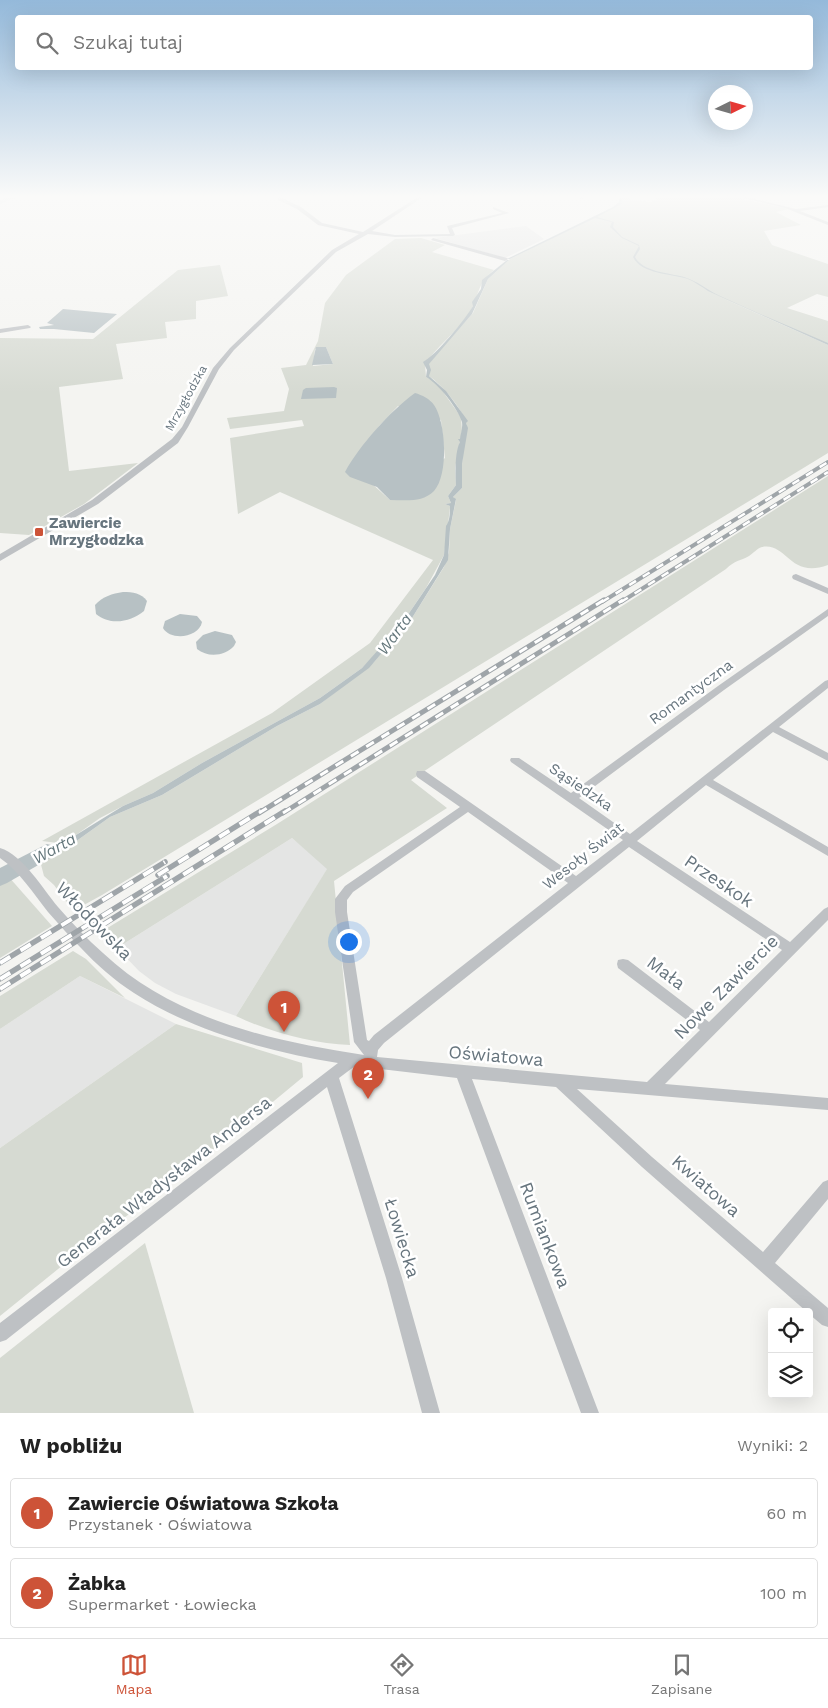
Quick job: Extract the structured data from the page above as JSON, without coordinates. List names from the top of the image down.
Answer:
{
  "streets": {
    "street": [
      "Mrzygłodzka",
      "Romantyczna",
      "Sąsiedzka",
      "Wesoły Świat",
      "Przeskok",
      "Włodowska",
      "Mała",
      "Nowe Zawiercie",
      "Oświatowa",
      "Generała Władysława Andersa",
      "Kwiatowa",
      "Rumiankowa",
      "Łowiecka"
    ]
  },
  "crossings": [
    ["Romantyczna", "Sąsiedzka"],
    ["Sąsiedzka", "Wesoły Świat"],
    ["Sąsiedzka", "Przeskok"],
    ["Wesoły Świat", "Przeskok"],
    ["Wesoły Świat", "Oświatowa"],
    ["Przeskok", "Nowe Zawiercie"],
    ["Włodowska", "Oświatowa"],
    ["Mała", "Nowe Zawiercie"],
    ["Nowe Zawiercie", "Oświatowa"],
    ["Oświatowa", "Generała Władysława Andersa"],
    ["Oświatowa", "Kwiatowa"],
    ["Oświatowa", "Rumiankowa"],
    ["Generała Władysława Andersa", "Łowiecka"]
  ],
  "water": ["Warta"],
  "places": {
    "transit": ["Zawiercie Mrzygłodzka"]
  },
  "north": "right",
  "page": {
    "search": "Szukaj tutaj",
    "pins": ["1", "2"],
    "heading": ["W pobliżu", "Wyniki: 2"],
    "list": [
      {
        "mark": "1",
        "name": "Zawiercie Oświatowa Szkoła",
        "note": "Przystanek · Oświatowa",
        "value": "60 m"
      },
      {
        "mark": "2",
        "name": "Żabka",
        "note": "Supermarket · Łowiecka",
        "value": "100 m"
      }
    ],
    "nav": ["Mapa", "Trasa", "Zapisane"]
  }
}
